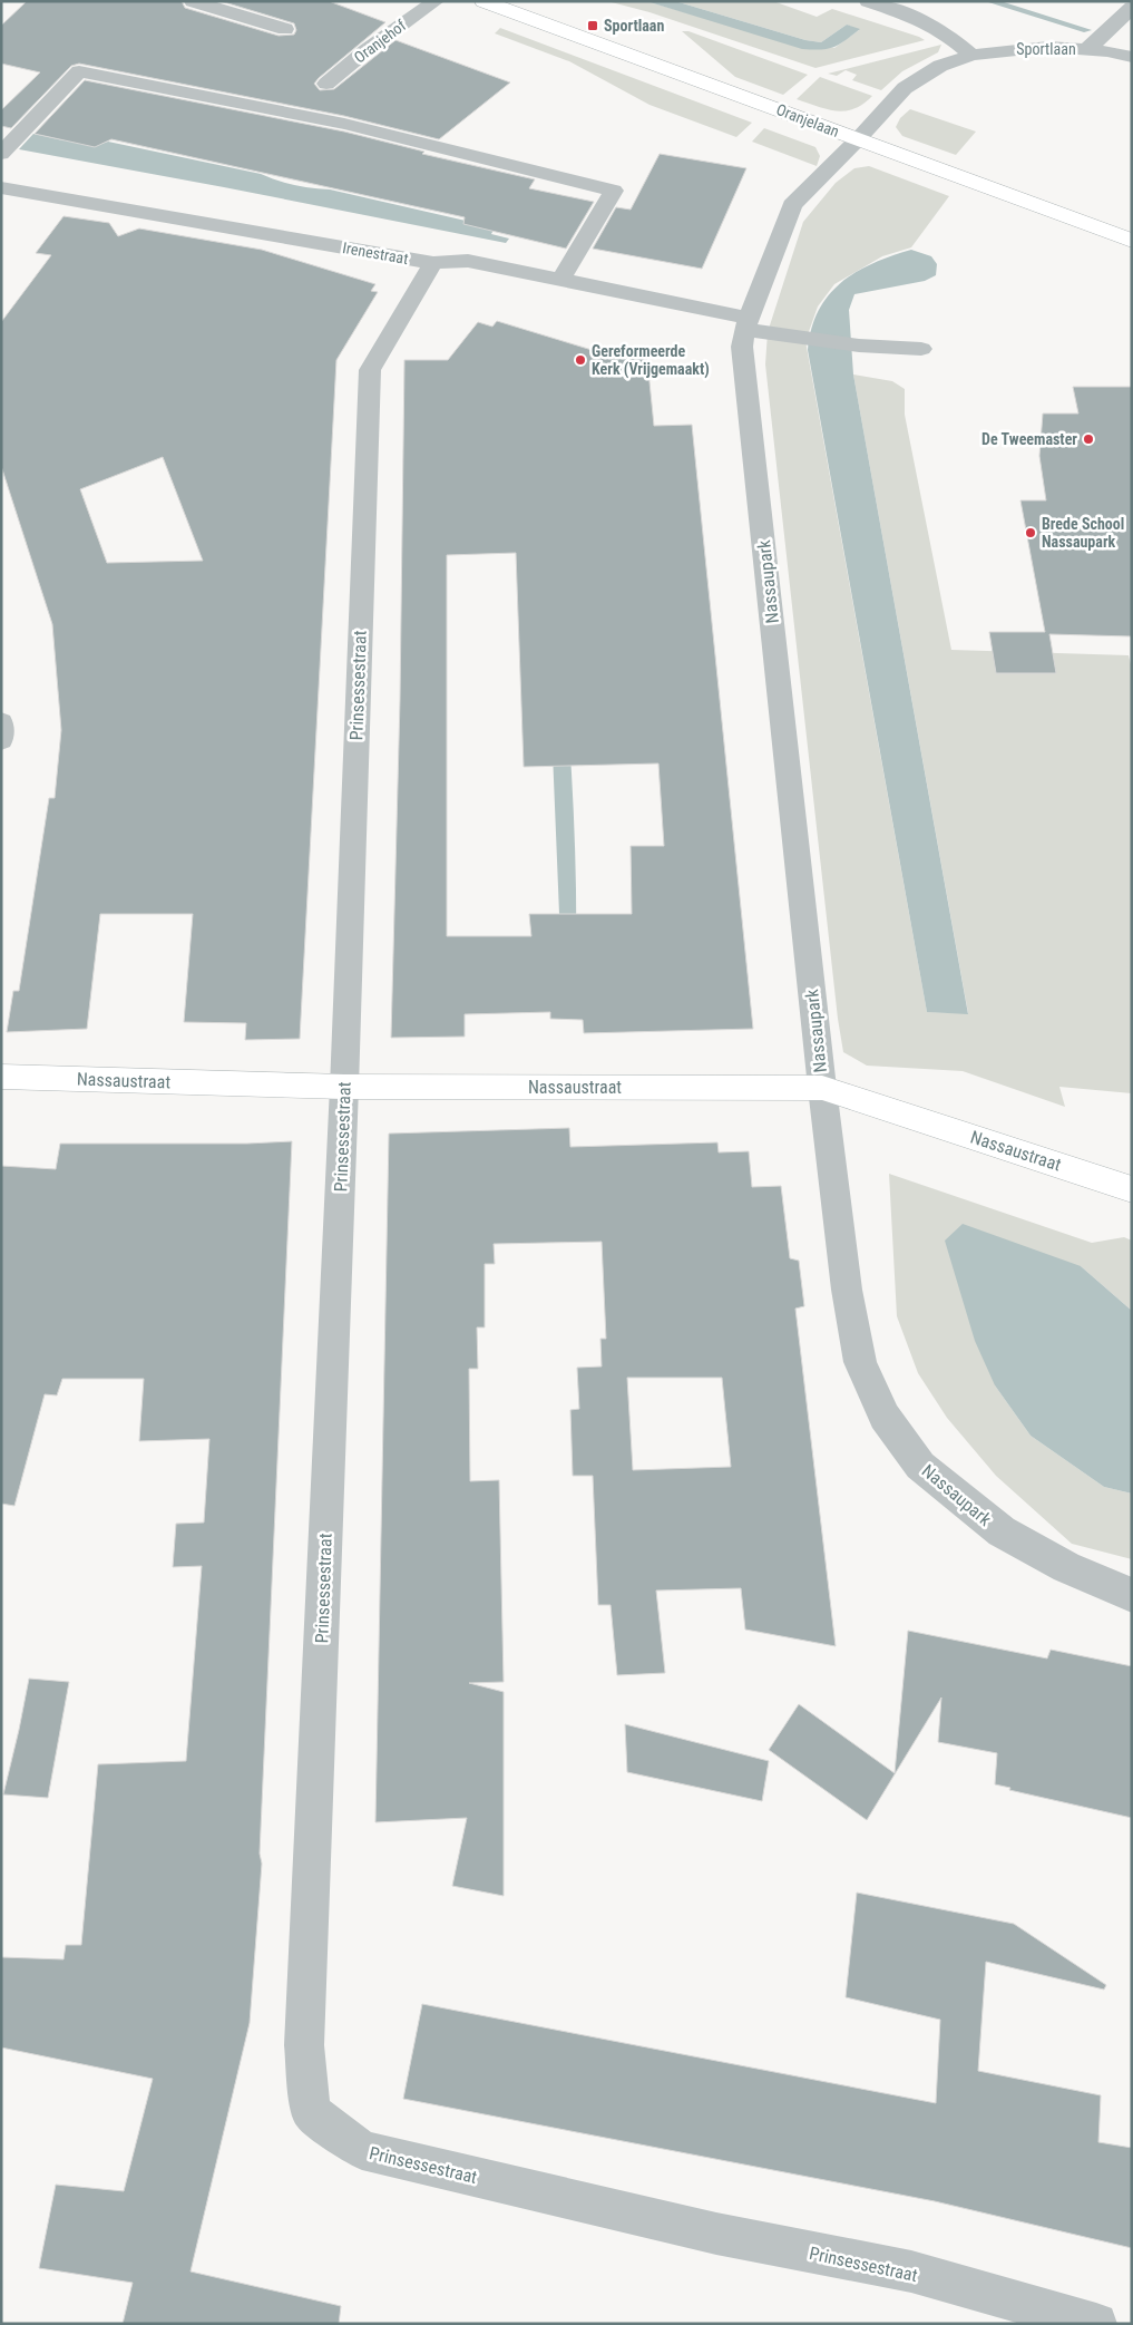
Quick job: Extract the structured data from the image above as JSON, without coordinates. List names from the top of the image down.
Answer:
{
  "streets": {
    "main road": ["Oranjelaan", "Nassaustraat"],
    "street": [
      "Oranjehof",
      "Sportlaan",
      "Irenestraat",
      "Nassaupark",
      "Prinsessestraat"
    ]
  },
  "crossings": [
    ["Sportlaan", "Oranjelaan"],
    ["Sportlaan", "Nassaupark"],
    ["Oranjelaan", "Nassaupark"],
    ["Irenestraat", "Nassaupark"],
    ["Irenestraat", "Prinsessestraat"],
    ["Nassaupark", "Nassaustraat"],
    ["Prinsessestraat", "Nassaustraat"]
  ],
  "places": {
    "transit": ["Sportlaan"],
    "other": ["Gereformeerde Kerk (Vrijgemaakt)", "De Tweemaster", "Brede School Nassaupark"]
  }
}
